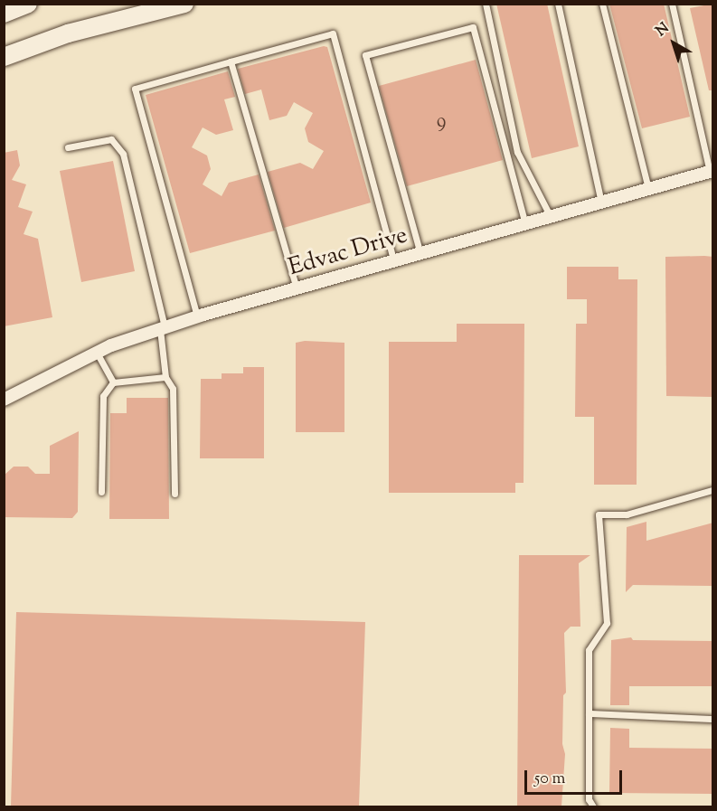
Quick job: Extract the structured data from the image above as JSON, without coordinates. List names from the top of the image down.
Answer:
{
  "streets": {
    "street": ["Edvac Drive"]
  },
  "house_numbers": ["9"],
  "scale_bar": "50 m",
  "north": "top left"
}
